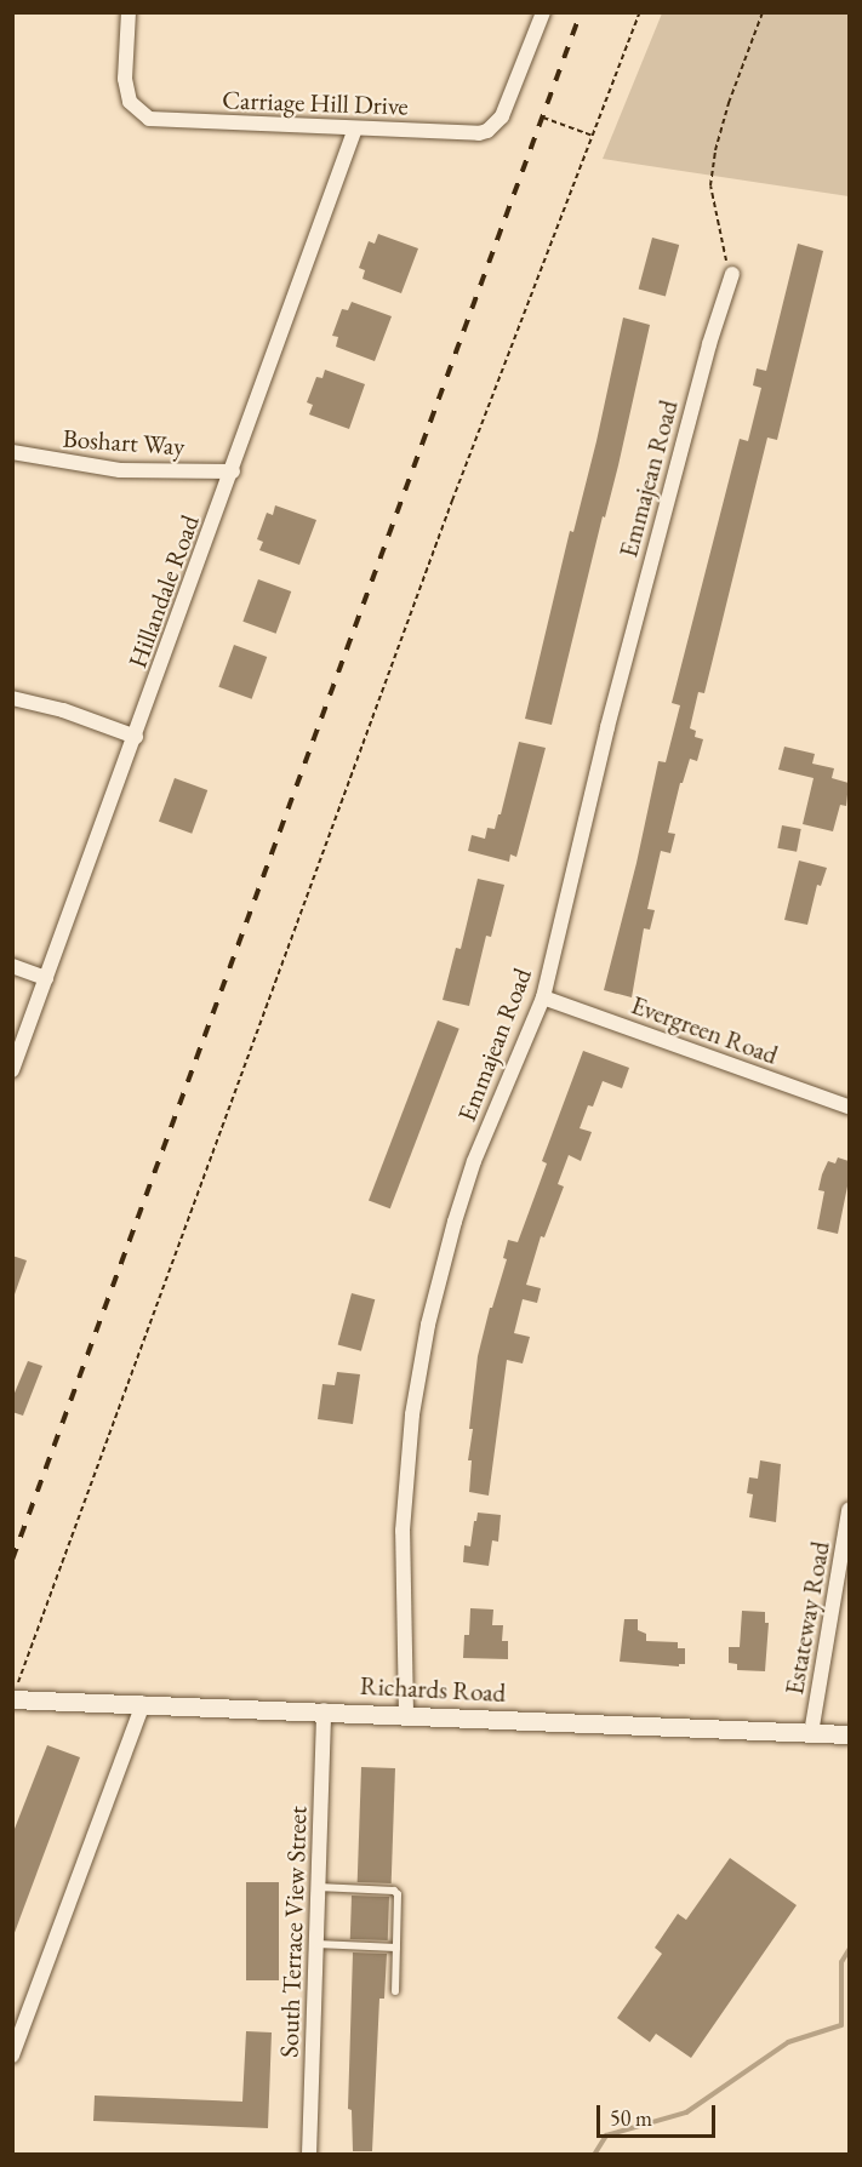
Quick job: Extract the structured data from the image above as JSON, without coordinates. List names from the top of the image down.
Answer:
{
  "streets": {
    "street": [
      "Carriage Hill Drive",
      "Boshart Way",
      "Emmajean Road",
      "Hillandale Road",
      "Evergreen Road",
      "Estateway Road",
      "Richards Road",
      "South Terrace View Street"
    ]
  },
  "crossings": [
    ["Carriage Hill Drive", "Hillandale Road"],
    ["Boshart Way", "Hillandale Road"],
    ["Emmajean Road", "Evergreen Road"],
    ["Emmajean Road", "Richards Road"],
    ["Estateway Road", "Richards Road"],
    ["Richards Road", "South Terrace View Street"]
  ],
  "scale_bar": "50 m"
}
